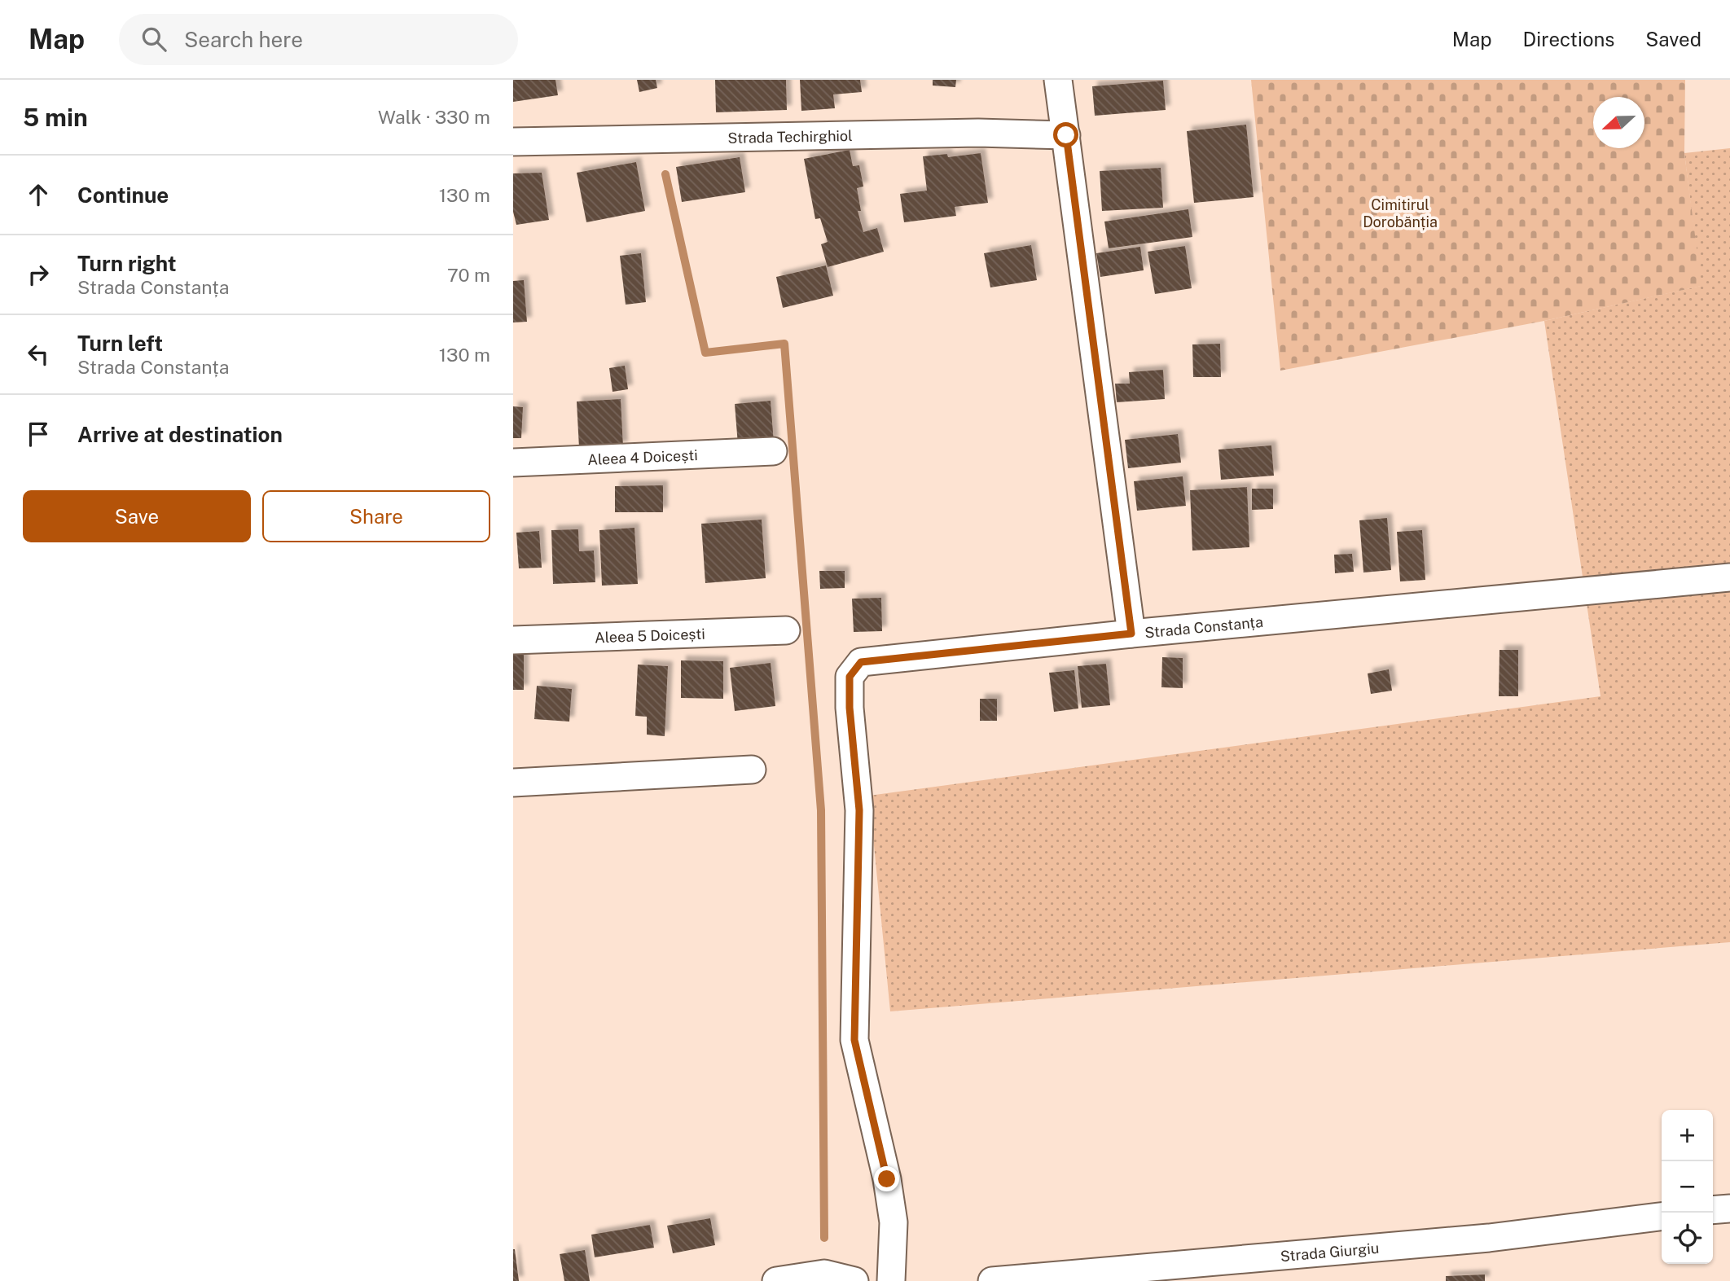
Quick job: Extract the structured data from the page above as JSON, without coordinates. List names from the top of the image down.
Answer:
{
  "streets": {
    "street": [
      "Strada Techirghiol",
      "Aleea 4 Doicești",
      "Strada Constanța",
      "Aleea 5 Doicești",
      "Strada Giurgiu"
    ]
  },
  "parks": ["Cimitirul Dorobănția"],
  "north": "left",
  "page": {
    "header": "Map",
    "search": "Search here",
    "nav": ["Map", "Directions", "Saved"],
    "heading": ["5 min", "Walk · 330 m"],
    "list": [
      ["Continue", "130 m"],
      ["Turn right", "Strada Constanța", "70 m"],
      ["Turn left", "Strada Constanța", "130 m"],
      "Arrive at destination"
    ],
    "buttons": ["Save", "Share"],
    "map_buttons": ["+", "−"]
  }
}
